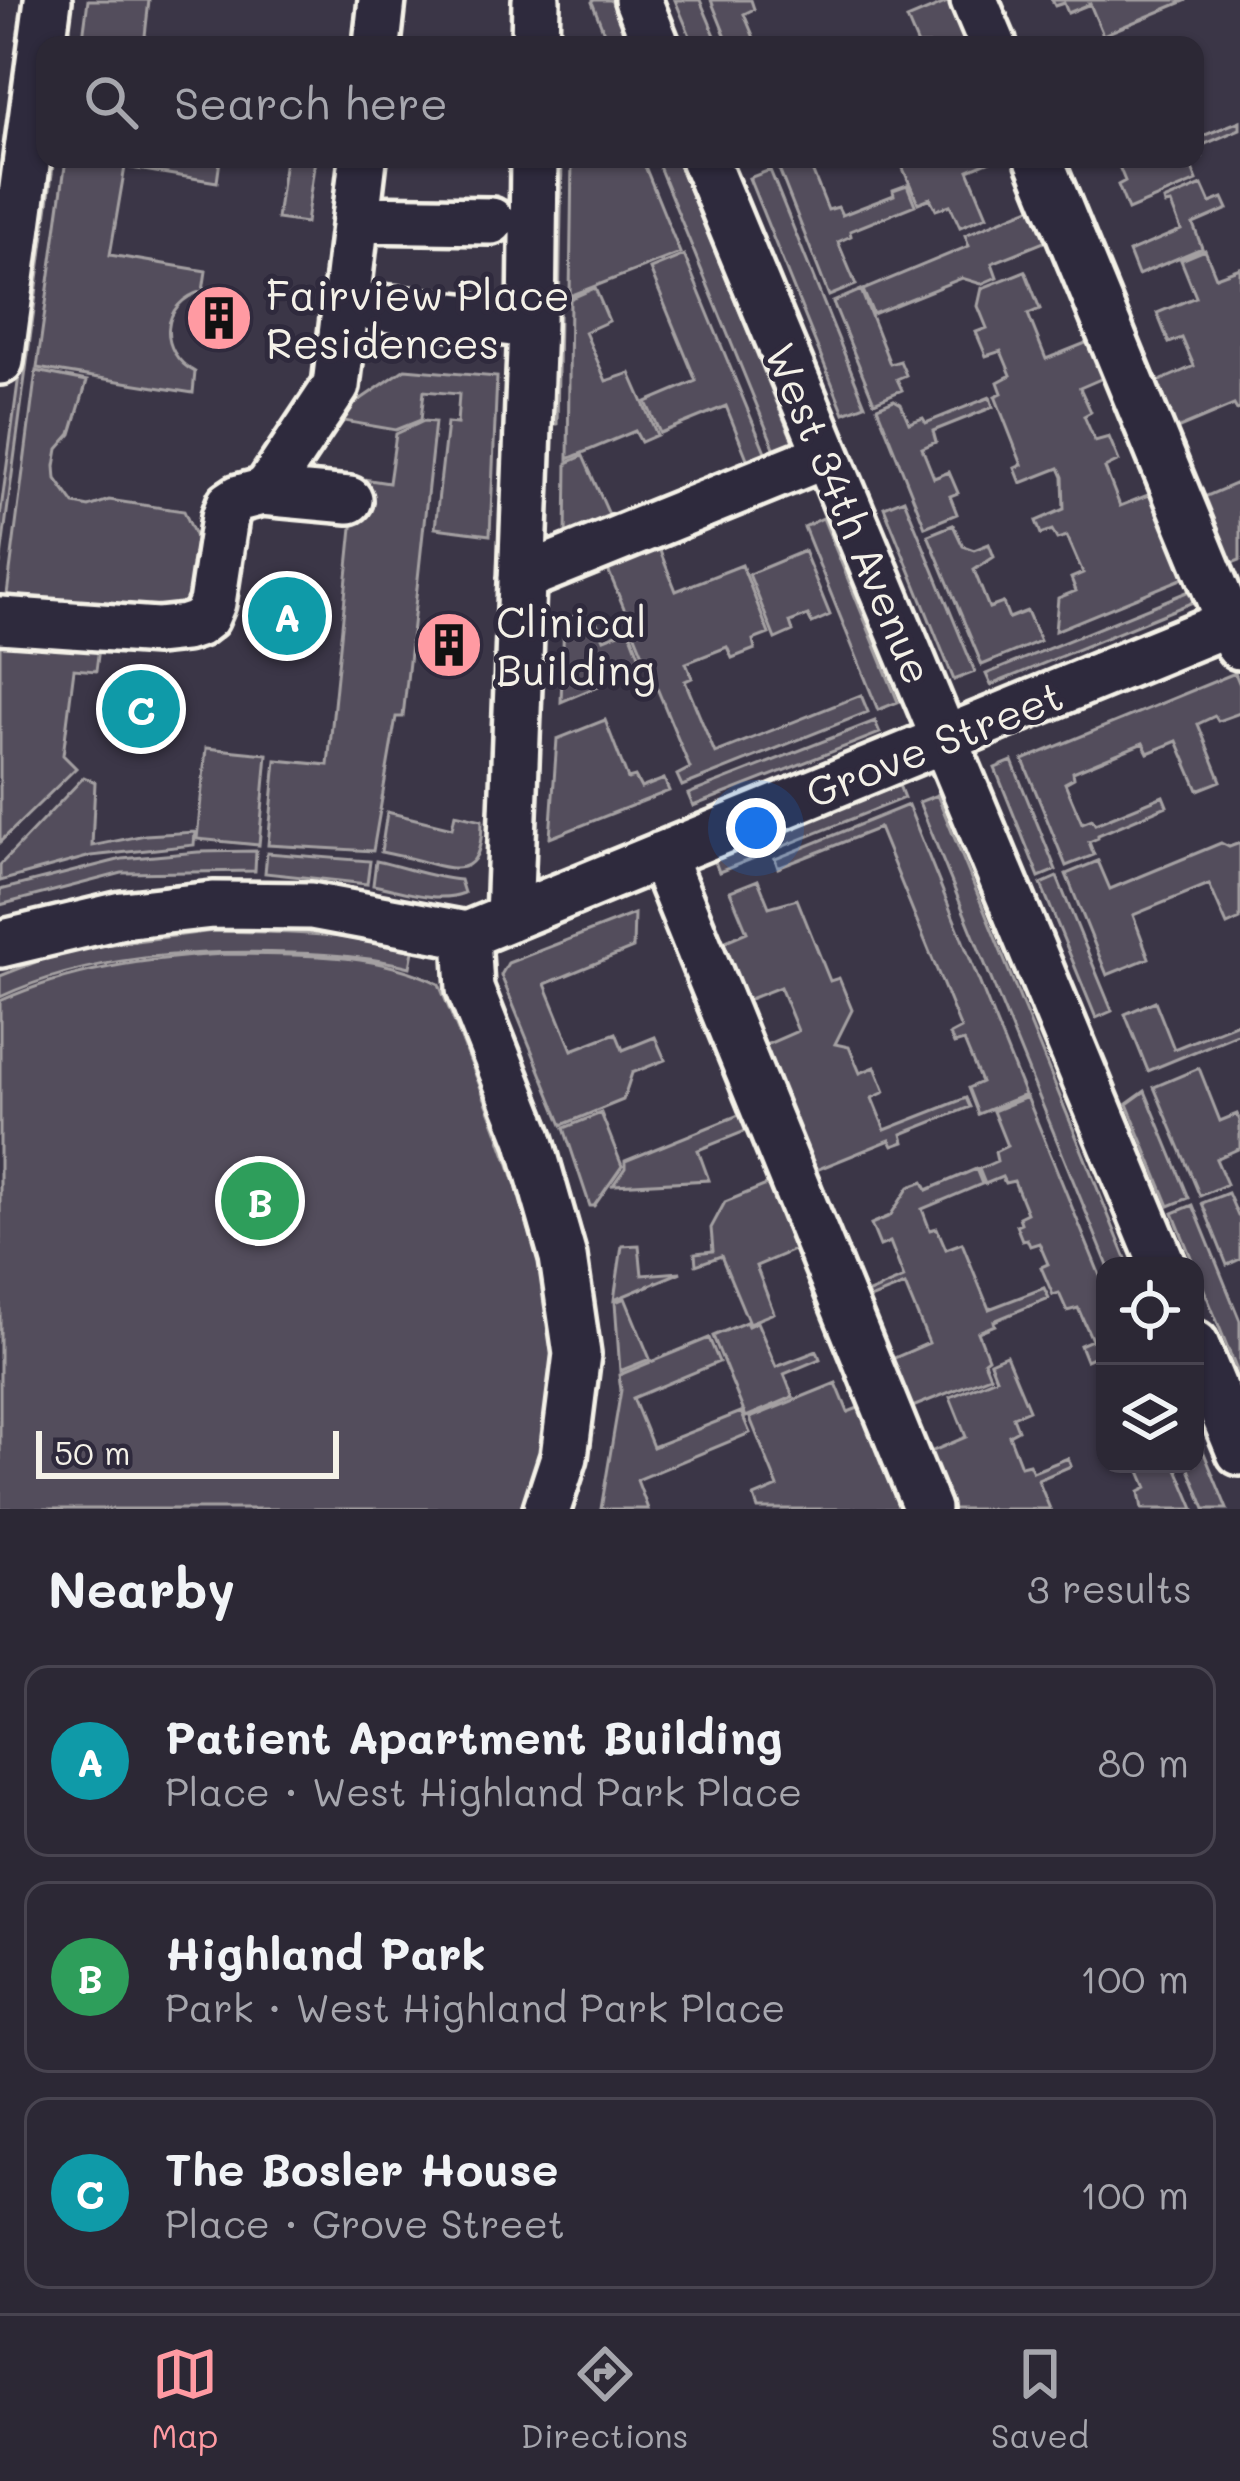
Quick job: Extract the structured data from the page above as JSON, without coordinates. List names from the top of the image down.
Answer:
{
  "streets": {
    "street": ["West 34th Avenue", "Grove Street"]
  },
  "crossings": [
    ["West 34th Avenue", "Grove Street"]
  ],
  "places": {
    "building": ["Fairview Place Residences", "Clinical Building"]
  },
  "scale_bar": "50 m",
  "page": {
    "search": "Search here",
    "pins": ["A", "C", "B"],
    "scale": "50 m",
    "heading": ["Nearby", "3 results"],
    "list": [
      {
        "mark": "A",
        "name": "Patient Apartment Building",
        "note": "Place · West Highland Park Place",
        "value": "80 m"
      },
      {
        "mark": "B",
        "name": "Highland Park",
        "note": "Park · West Highland Park Place",
        "value": "100 m"
      },
      {
        "mark": "C",
        "name": "The Bosler House",
        "note": "Place · Grove Street",
        "value": "100 m"
      }
    ],
    "nav": ["Map", "Directions", "Saved"]
  }
}
